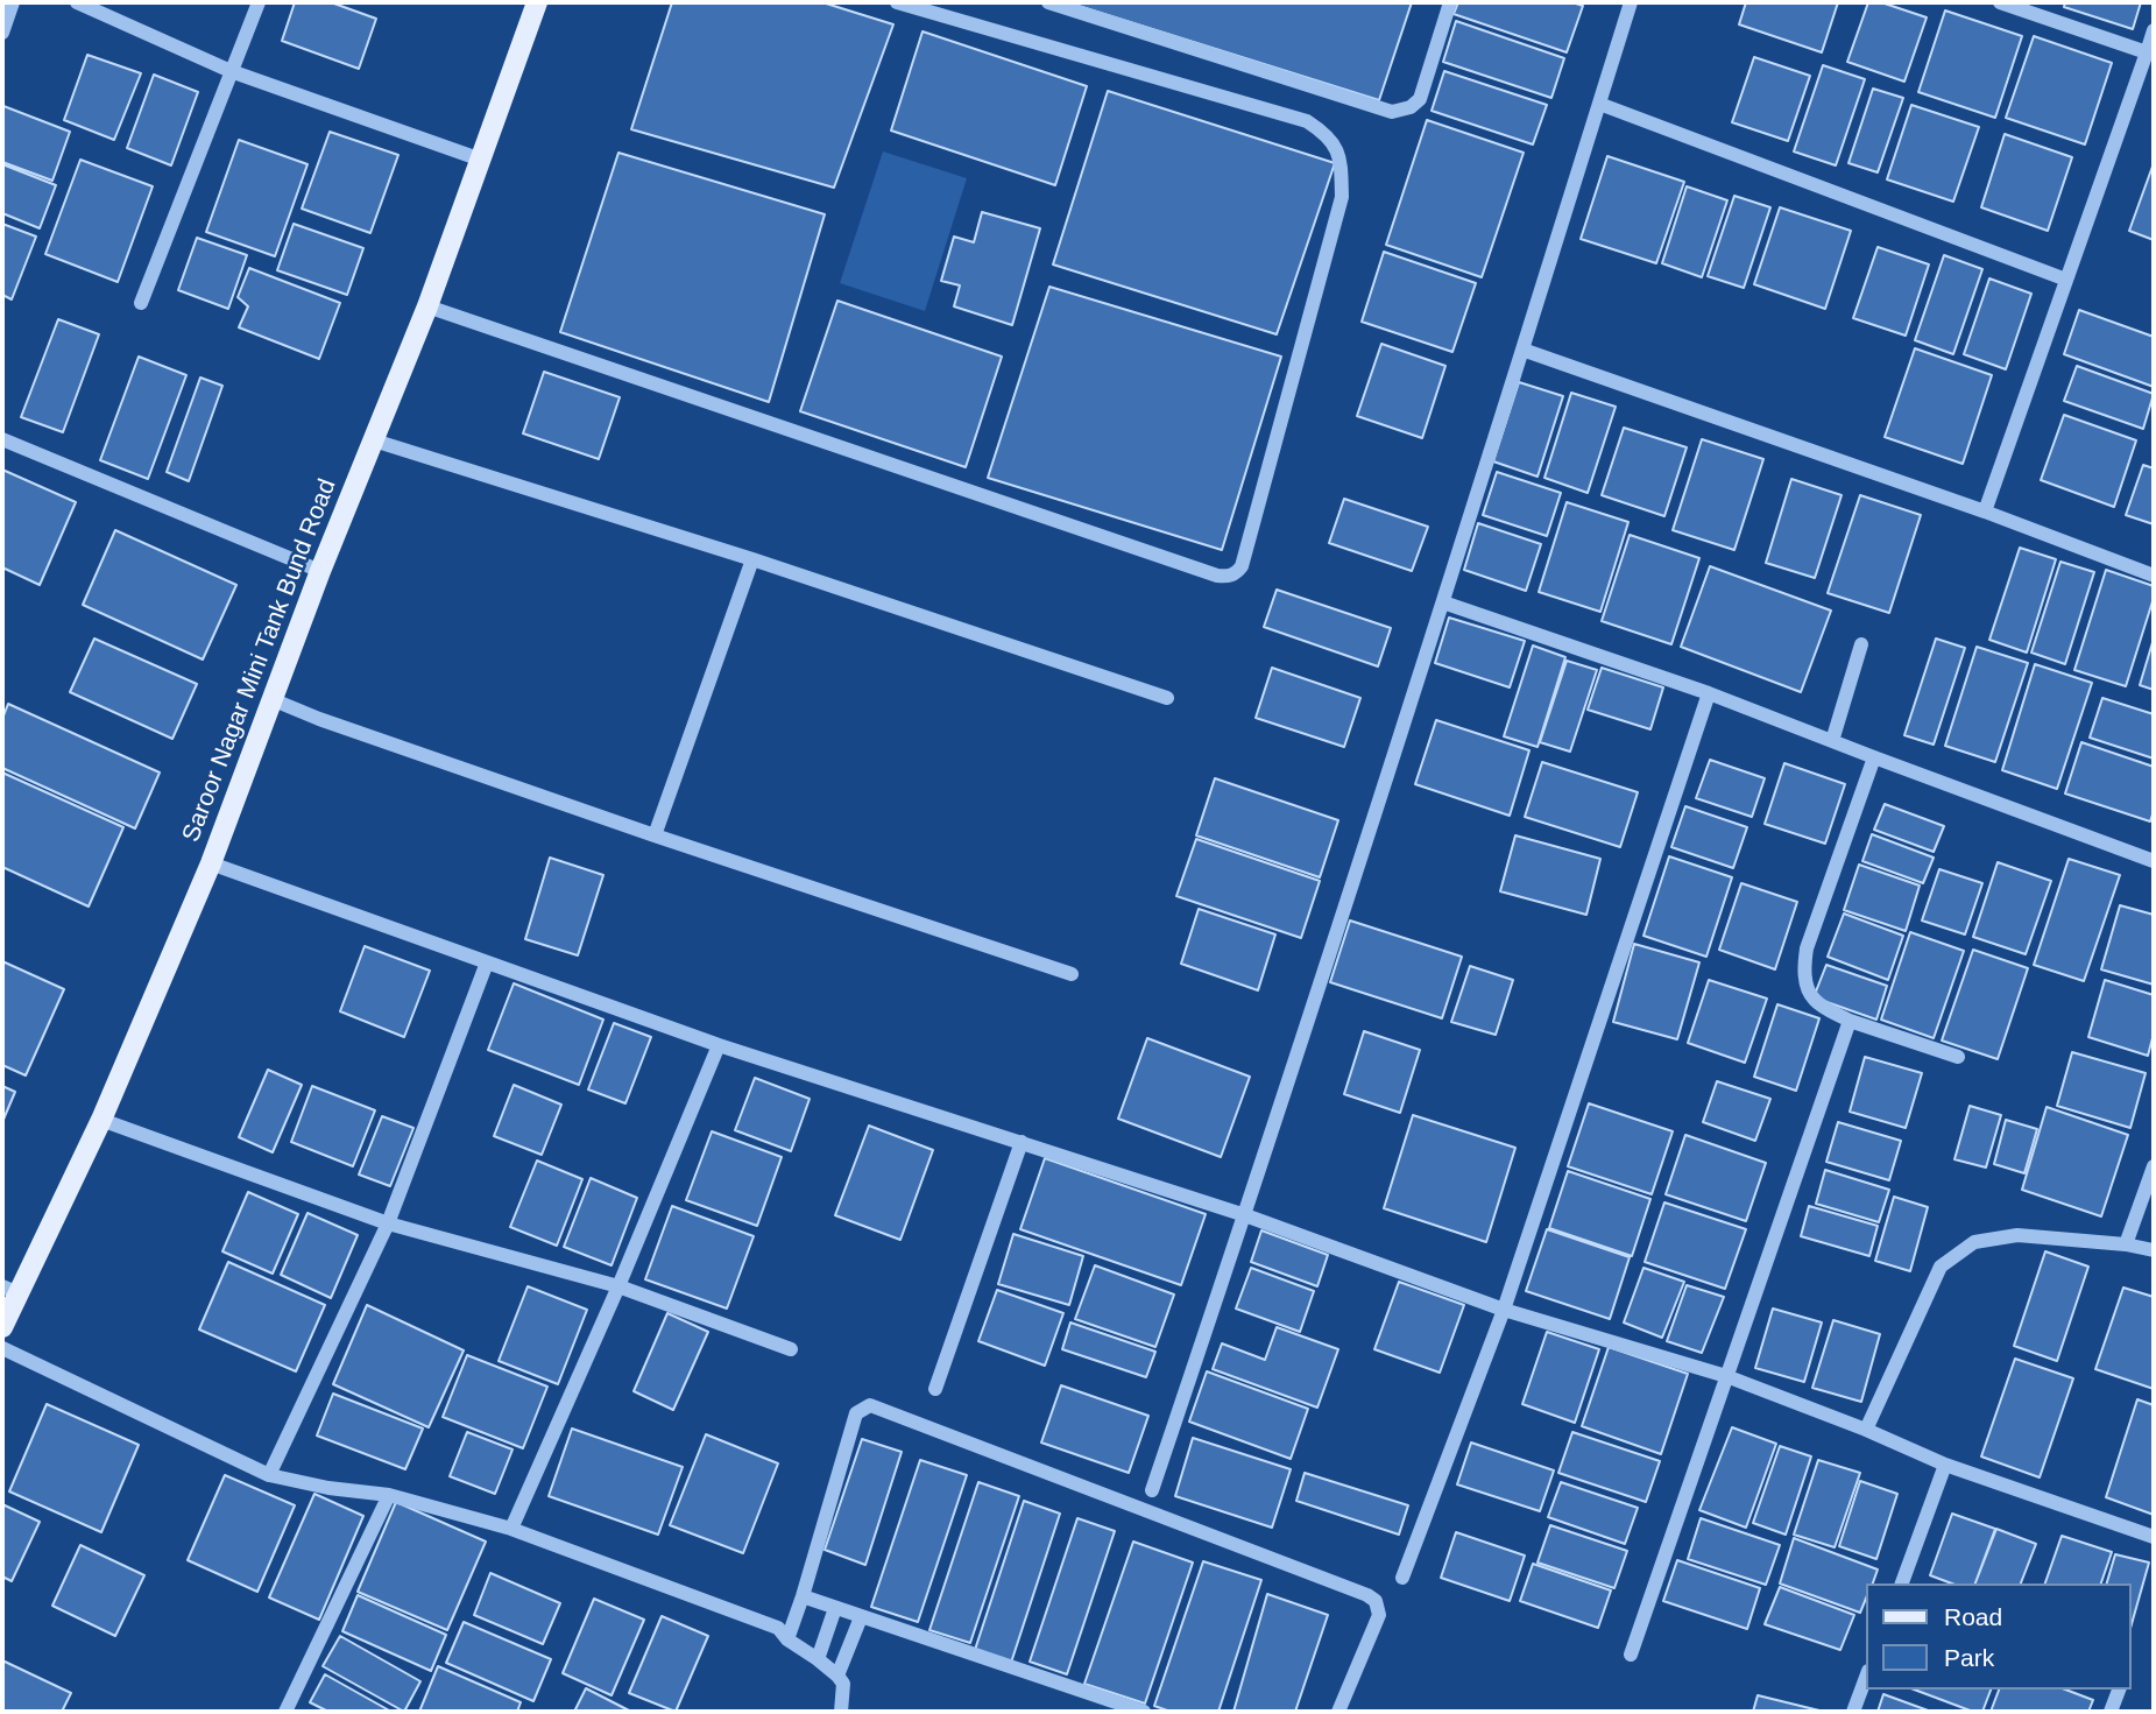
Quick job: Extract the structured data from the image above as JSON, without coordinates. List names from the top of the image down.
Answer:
{
  "streets": {
    "main road": ["Saroor Nagar Mini Tank Bund Road"]
  },
  "legend": ["Road", "Park"]
}
